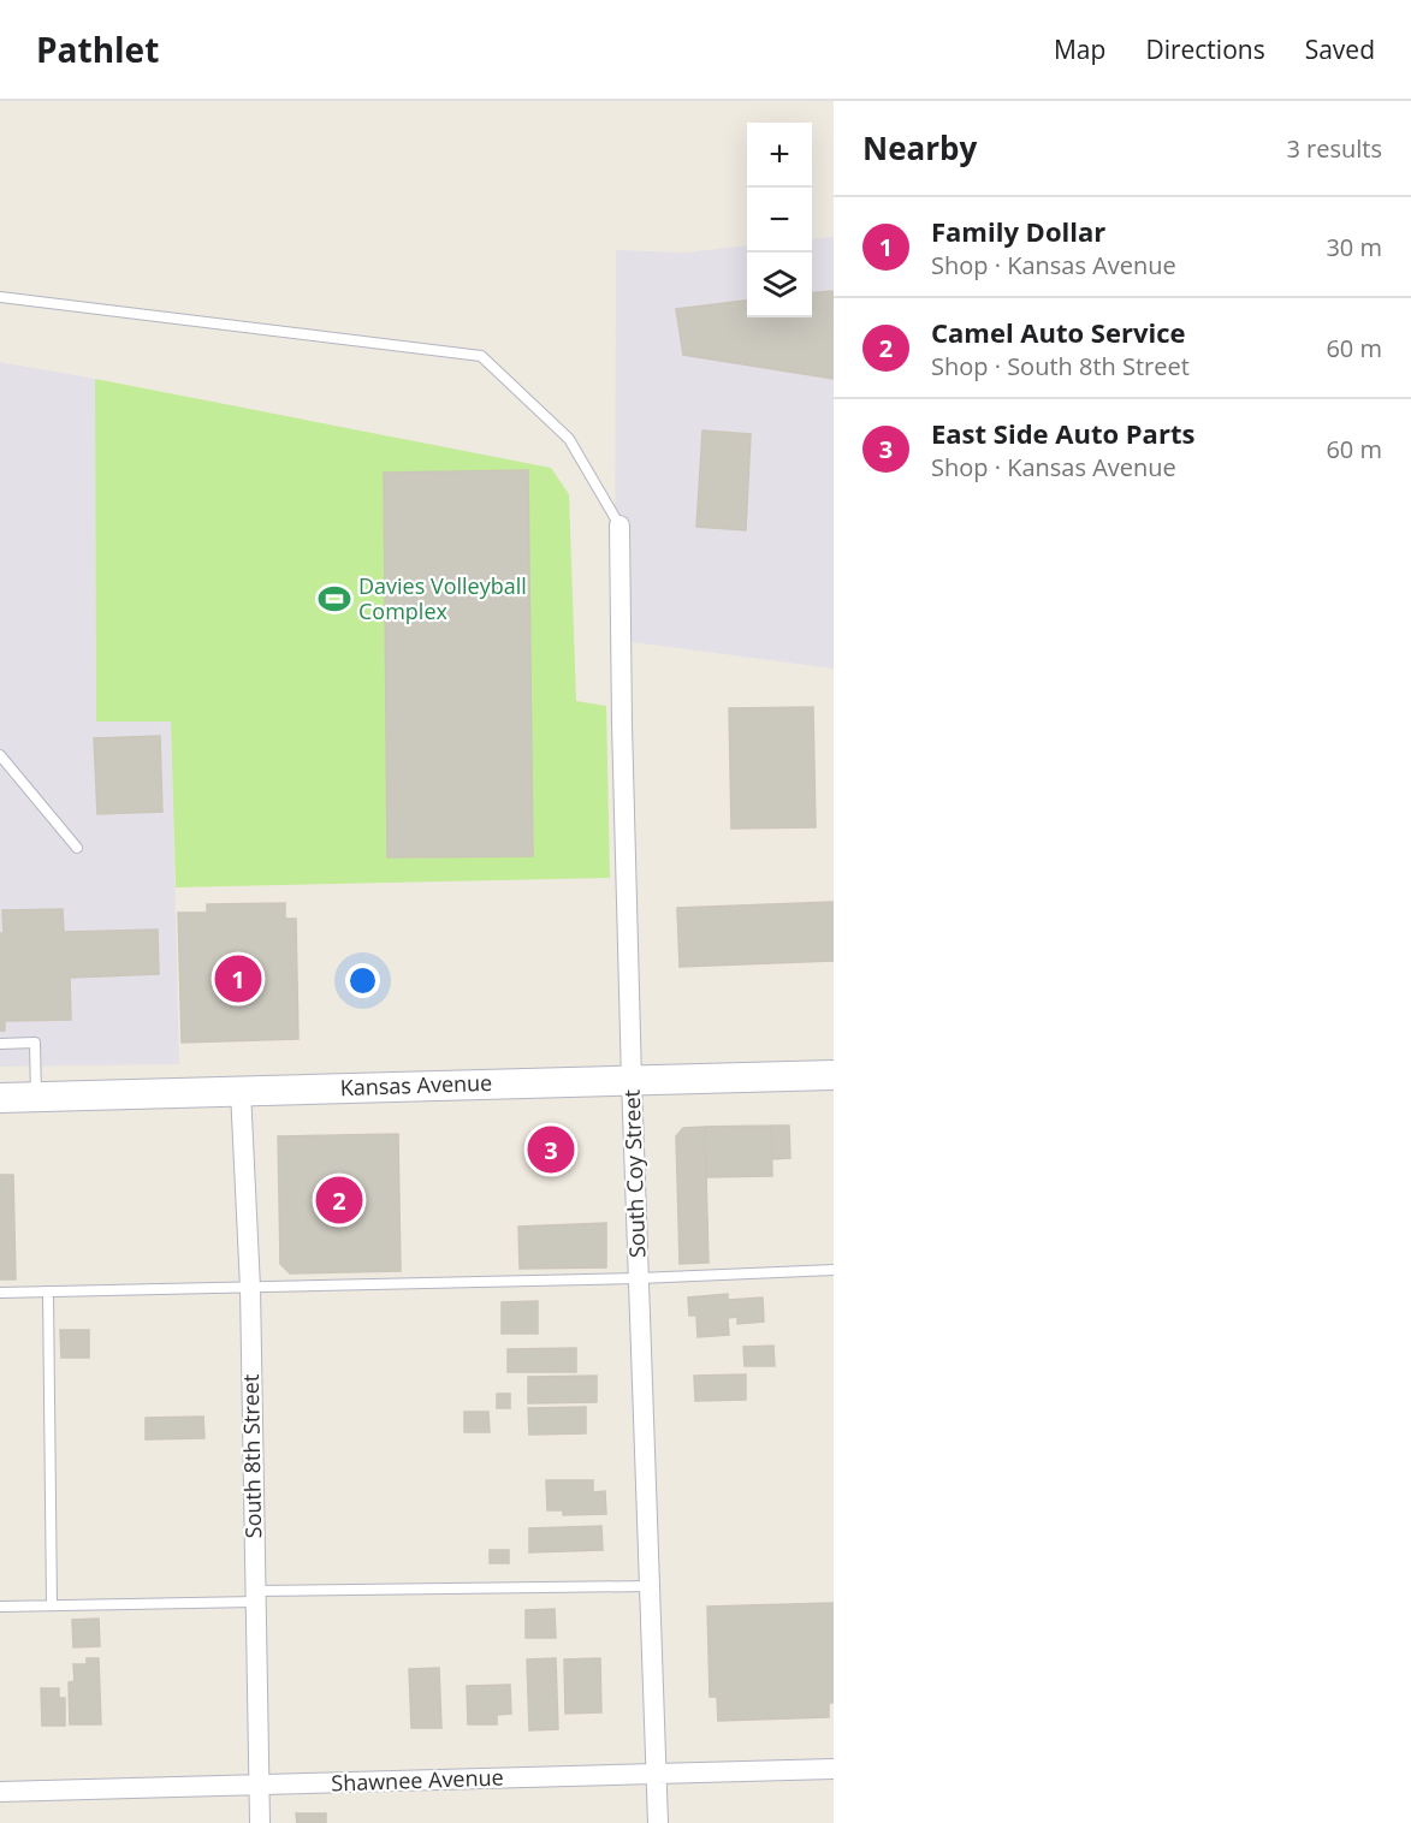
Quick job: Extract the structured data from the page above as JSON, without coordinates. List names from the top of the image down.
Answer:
{
  "streets": {
    "main road": ["Kansas Avenue"],
    "street": ["South Coy Street", "South 8th Street", "Shawnee Avenue"]
  },
  "crossings": [
    ["Kansas Avenue", "South Coy Street"],
    ["Kansas Avenue", "South 8th Street"],
    ["South Coy Street", "Shawnee Avenue"],
    ["South 8th Street", "Shawnee Avenue"]
  ],
  "places": {
    "sports": ["Davies Volleyball Complex"]
  },
  "page": {
    "header": "Pathlet",
    "nav": ["Map", "Directions", "Saved"],
    "heading": ["Nearby", "3 results"],
    "map_buttons": ["+", "−"],
    "list": [
      {
        "mark": "1",
        "name": "Family Dollar",
        "note": "Shop · Kansas Avenue",
        "value": "30 m"
      },
      {
        "mark": "2",
        "name": "Camel Auto Service",
        "note": "Shop · South 8th Street",
        "value": "60 m"
      },
      {
        "mark": "3",
        "name": "East Side Auto Parts",
        "note": "Shop · Kansas Avenue",
        "value": "60 m"
      }
    ],
    "pins": ["1", "3", "2"]
  }
}
